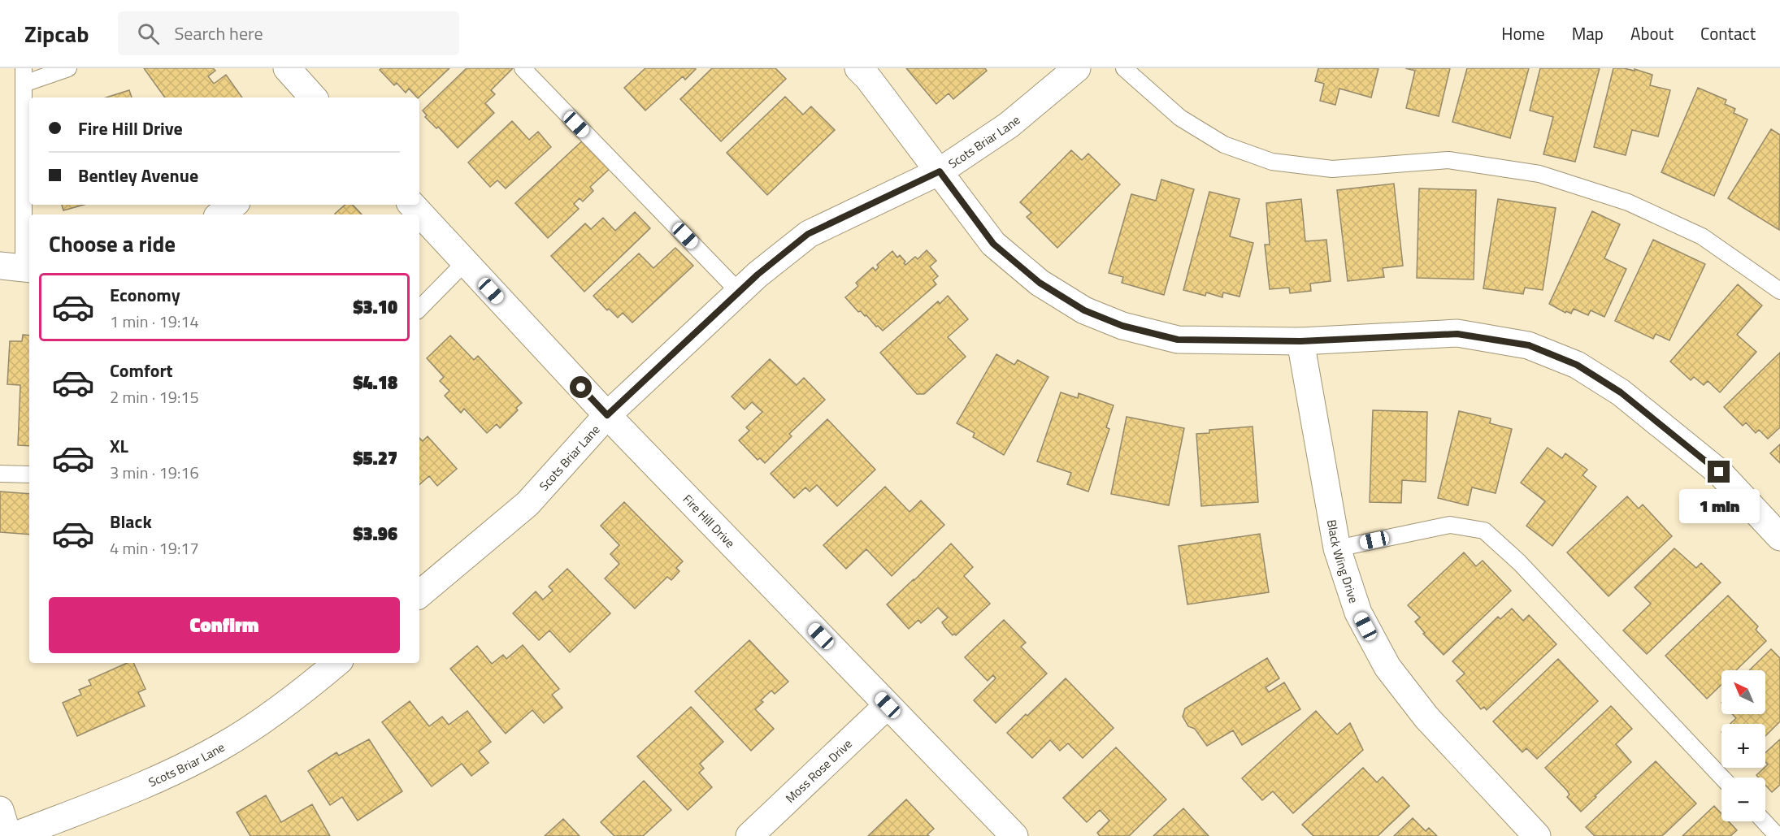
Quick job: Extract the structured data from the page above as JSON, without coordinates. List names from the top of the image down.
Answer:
{
  "streets": {
    "street": [
      "Scots Briar Lane",
      "Fire Hill Drive",
      "Black Wing Drive",
      "Moss Rose Drive"
    ]
  },
  "crossings": [
    ["Scots Briar Lane", "Fire Hill Drive"],
    ["Fire Hill Drive", "Moss Rose Drive"]
  ],
  "north": "top left",
  "page": {
    "header": "Zipcab",
    "search": "Search here",
    "nav": [
      "Home",
      "Map",
      "About",
      "Contact"
    ],
    "banner": ["Fire Hill Drive", "Bentley Avenue"],
    "heading": "Choose a ride",
    "list": [
      {
        "name": "Economy",
        "note": "1 min · 19:14",
        "value": "$3.10"
      },
      {
        "name": "Comfort",
        "note": "2 min · 19:15",
        "value": "$4.18"
      },
      {
        "name": "XL",
        "note": "3 min · 19:16",
        "value": "$5.27"
      },
      {
        "name": "Black",
        "note": "4 min · 19:17",
        "value": "$3.96"
      }
    ],
    "bubble": "1 min",
    "buttons": "Confirm",
    "map_buttons": ["+", "−"]
  }
}
